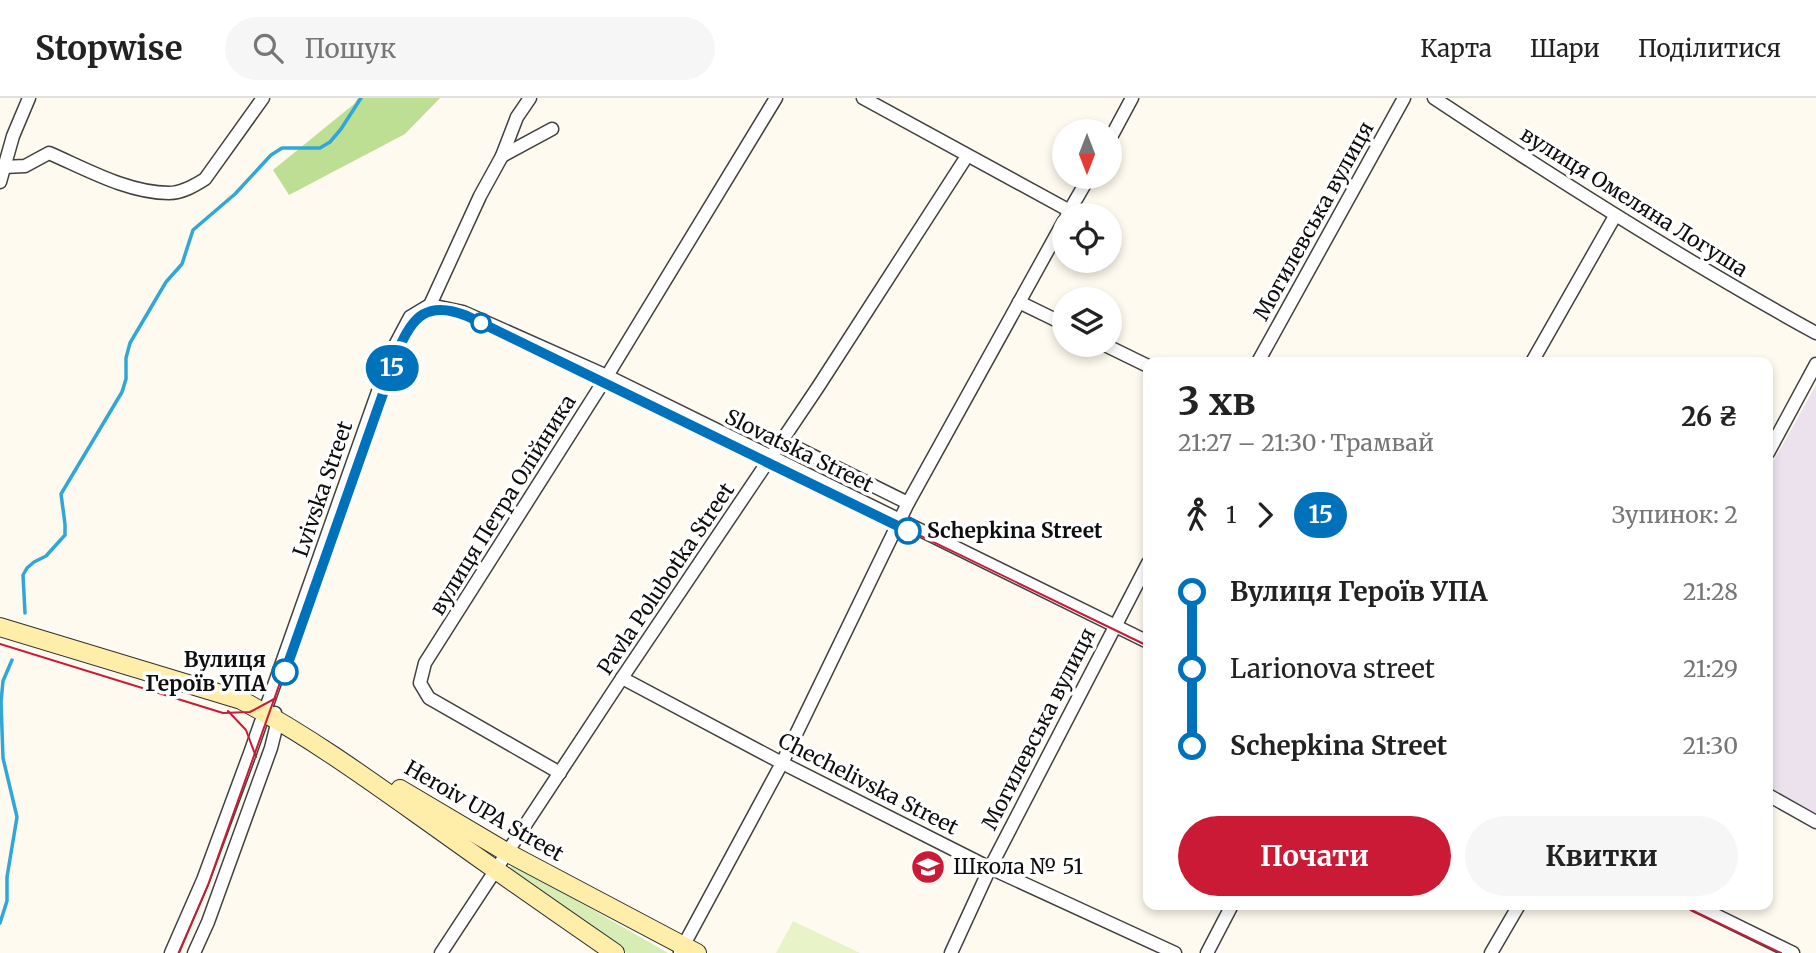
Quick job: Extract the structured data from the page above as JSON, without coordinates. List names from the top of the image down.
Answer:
{
  "streets": {
    "street": [
      "вулиця Омеляна Логуша",
      "Могилевська вулиця",
      "Slovatska Street",
      "Lvivska Street",
      "вулиця Петра Олійника",
      "Pavla Polubotka Street",
      "Chechelivska Street",
      "Heroiv UPA Street"
    ]
  },
  "crossings": [
    ["Могилевська вулиця", "Slovatska Street"],
    ["Могилевська вулиця", "Chechelivska Street"],
    ["Slovatska Street", "Lvivska Street"],
    ["Slovatska Street", "вулиця Петра Олійника"],
    ["Slovatska Street", "Pavla Polubotka Street"],
    ["Lvivska Street", "Heroiv UPA Street"],
    ["вулиця Петра Олійника", "Pavla Polubotka Street"],
    ["Pavla Polubotka Street", "Chechelivska Street"],
    ["Pavla Polubotka Street", "Heroiv UPA Street"]
  ],
  "places": {
    "other": ["Schepkina Street", "Вулиця Героїв УПА"],
    "school or university": ["Школа № 51"]
  },
  "lines": ["tram line 15"],
  "north": "bottom",
  "page": {
    "header": "Stopwise",
    "search": "Пошук",
    "nav": ["Карта", "Шари", "Поділитися"],
    "on_map": "15",
    "heading": ["3 хв", "21:27 – 21:30 · Трамвай", "26 ₴"],
    "legs": ["1", "15", "Зупинок: 2"],
    "list": [
      {
        "name": "Вулиця Героїв УПА",
        "value": "21:28"
      },
      {
        "name": "Larionova street",
        "value": "21:29"
      },
      {
        "name": "Schepkina Street",
        "value": "21:30"
      }
    ],
    "buttons": ["Почати", "Квитки"]
  }
}
